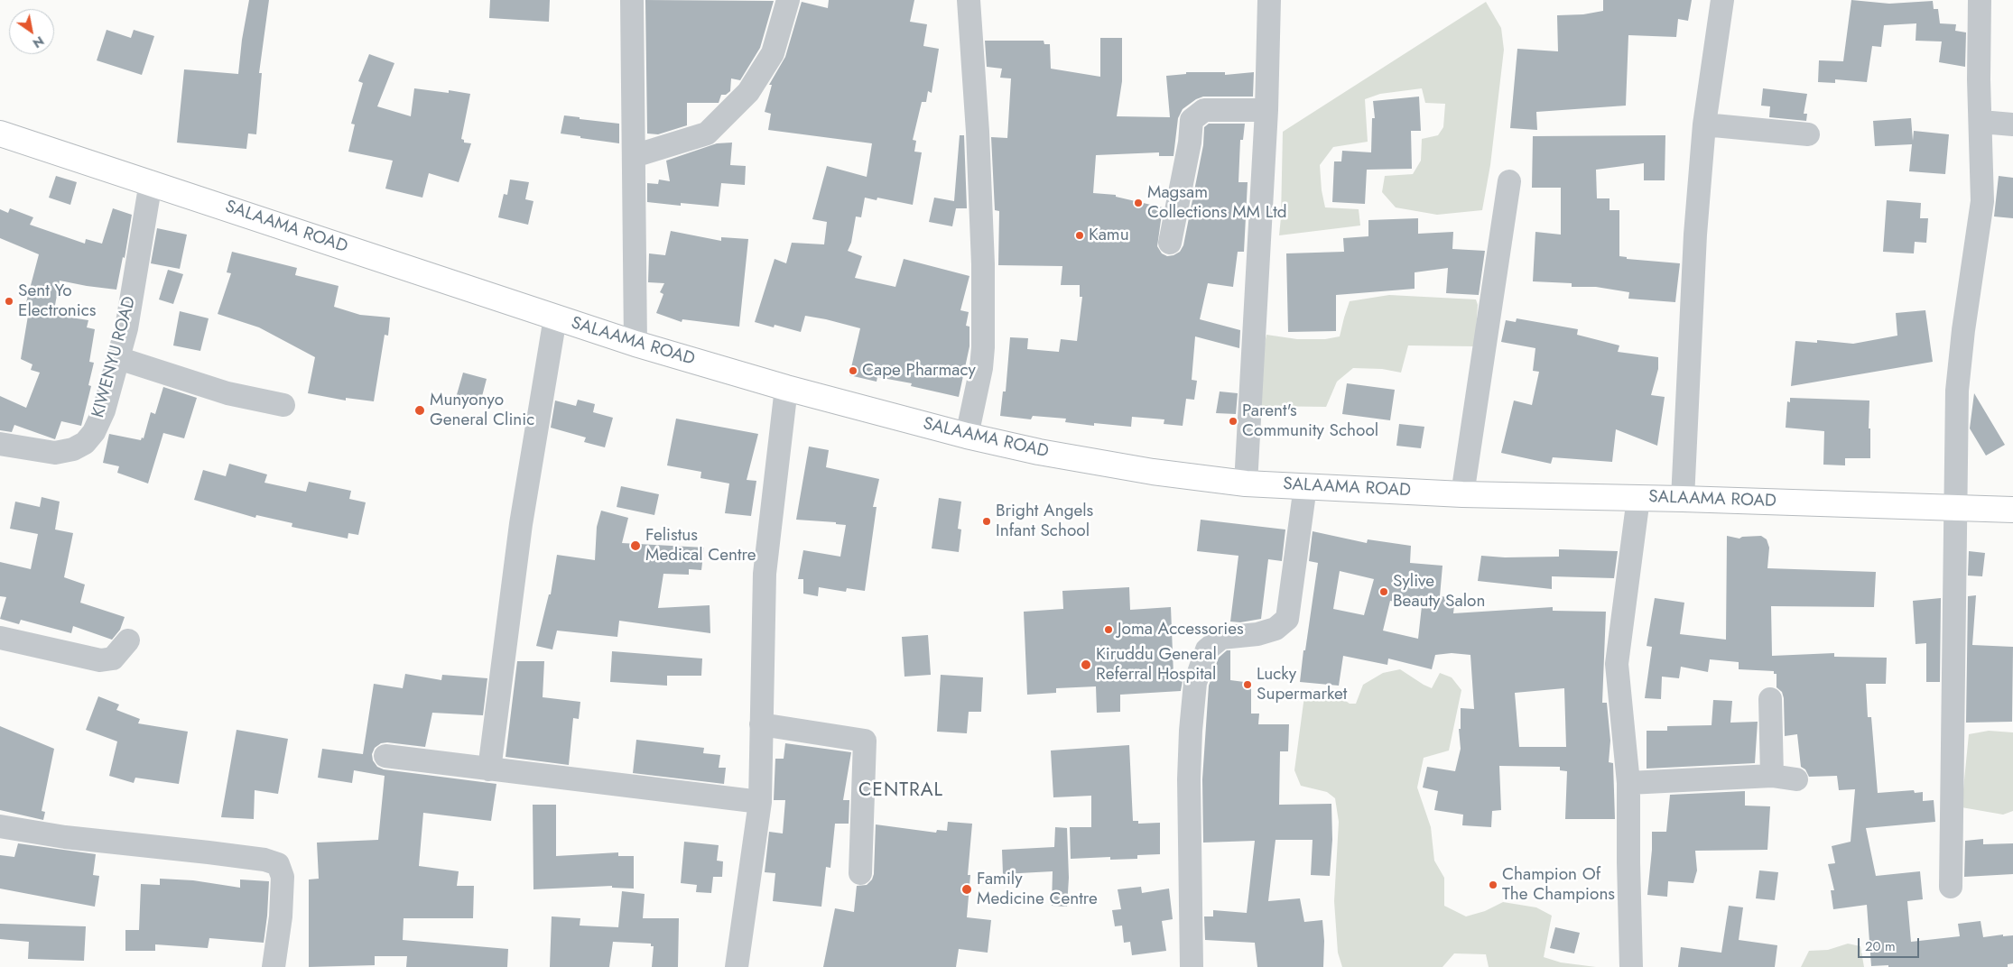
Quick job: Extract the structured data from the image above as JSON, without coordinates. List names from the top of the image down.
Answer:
{
  "streets": {
    "main road": ["SALAAMA ROAD"],
    "street": ["KIWENYU ROAD"]
  },
  "crossings": [
    ["SALAAMA ROAD", "KIWENYU ROAD"]
  ],
  "districts": ["CENTRAL"],
  "places": [
    "Magsam Collections MM Ltd",
    "Kamu",
    "Sent Yo Electronics",
    "Cape Pharmacy",
    "Munyonyo General Clinic",
    "Parent's Community School",
    "Bright Angels Infant School",
    "Felistus Medical Centre",
    "Sylive Beauty Salon",
    "Joma Accessories",
    "Kiruddu General Referral Hospital",
    "Lucky Supermarket",
    "Champion Of The Champions",
    "Family Medicine Centre"
  ],
  "scale_bar": "20 m",
  "north": "bottom right"
}
